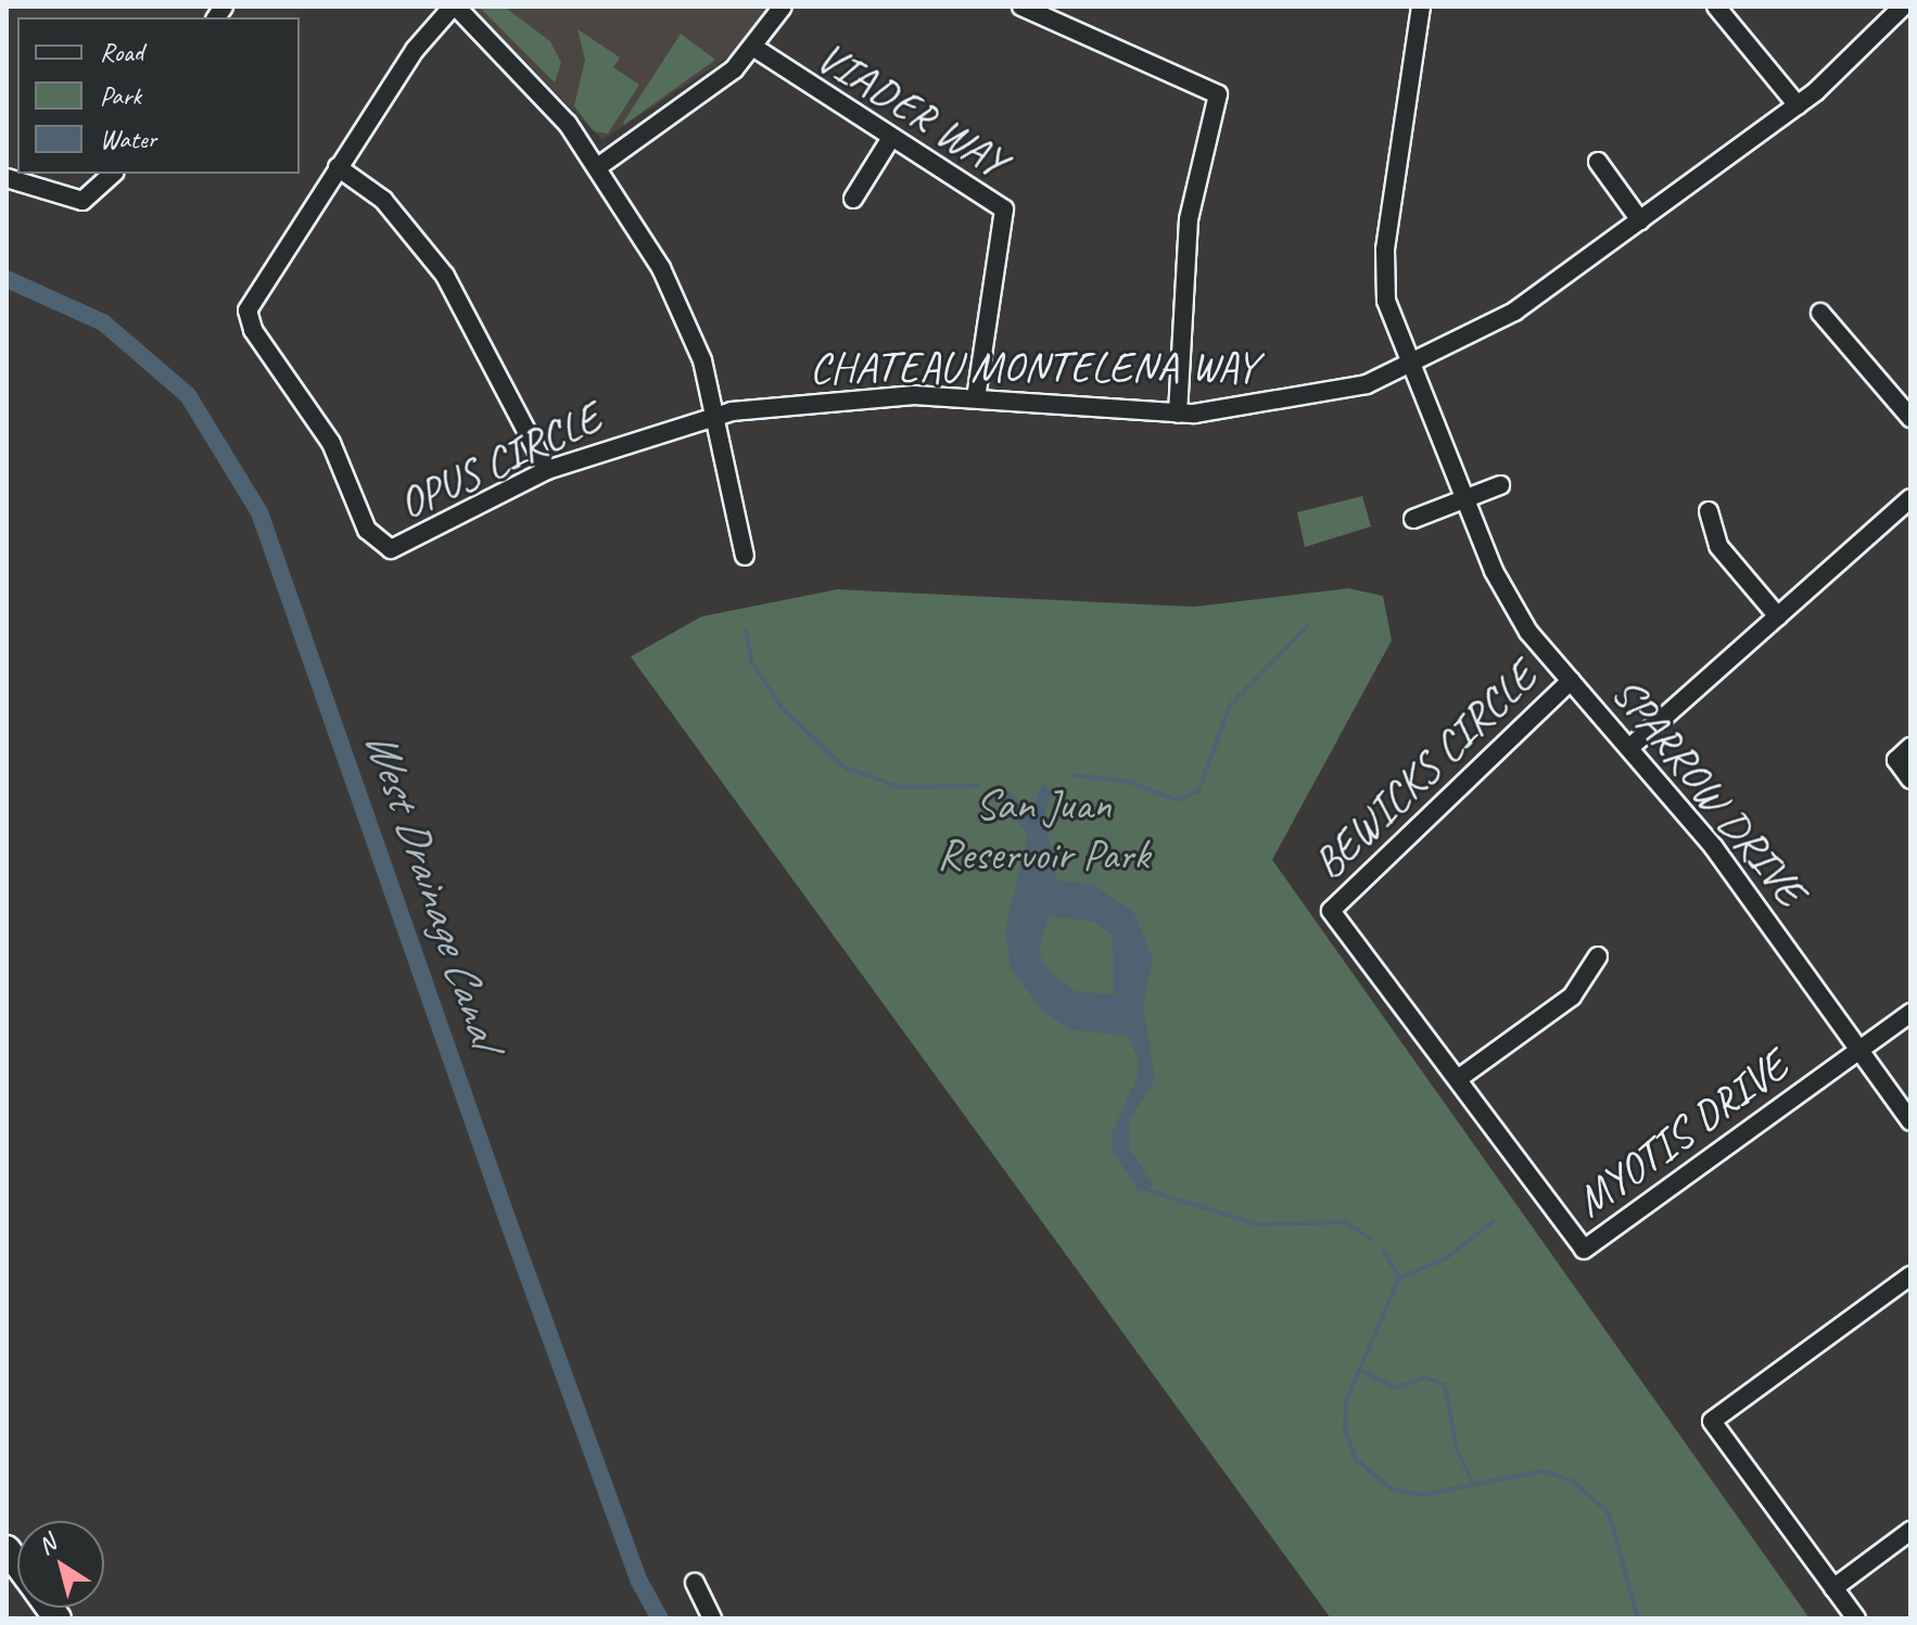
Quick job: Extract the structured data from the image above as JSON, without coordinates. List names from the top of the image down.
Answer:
{
  "streets": {
    "street": [
      "VIADER WAY",
      "CHATEAU MONTELENA WAY",
      "OPUS CIRCLE",
      "BEWICKS CIRCLE",
      "SPARROW DRIVE",
      "MYOTIS DRIVE"
    ]
  },
  "crossings": [
    ["VIADER WAY", "CHATEAU MONTELENA WAY"],
    ["CHATEAU MONTELENA WAY", "OPUS CIRCLE"],
    ["CHATEAU MONTELENA WAY", "SPARROW DRIVE"],
    ["BEWICKS CIRCLE", "SPARROW DRIVE"],
    ["BEWICKS CIRCLE", "MYOTIS DRIVE"],
    ["SPARROW DRIVE", "MYOTIS DRIVE"]
  ],
  "water": ["West Drainage Canal"],
  "parks": ["San Juan Reservoir Park"],
  "legend": ["Road", "Park", "Water"],
  "north": "top left"
}
